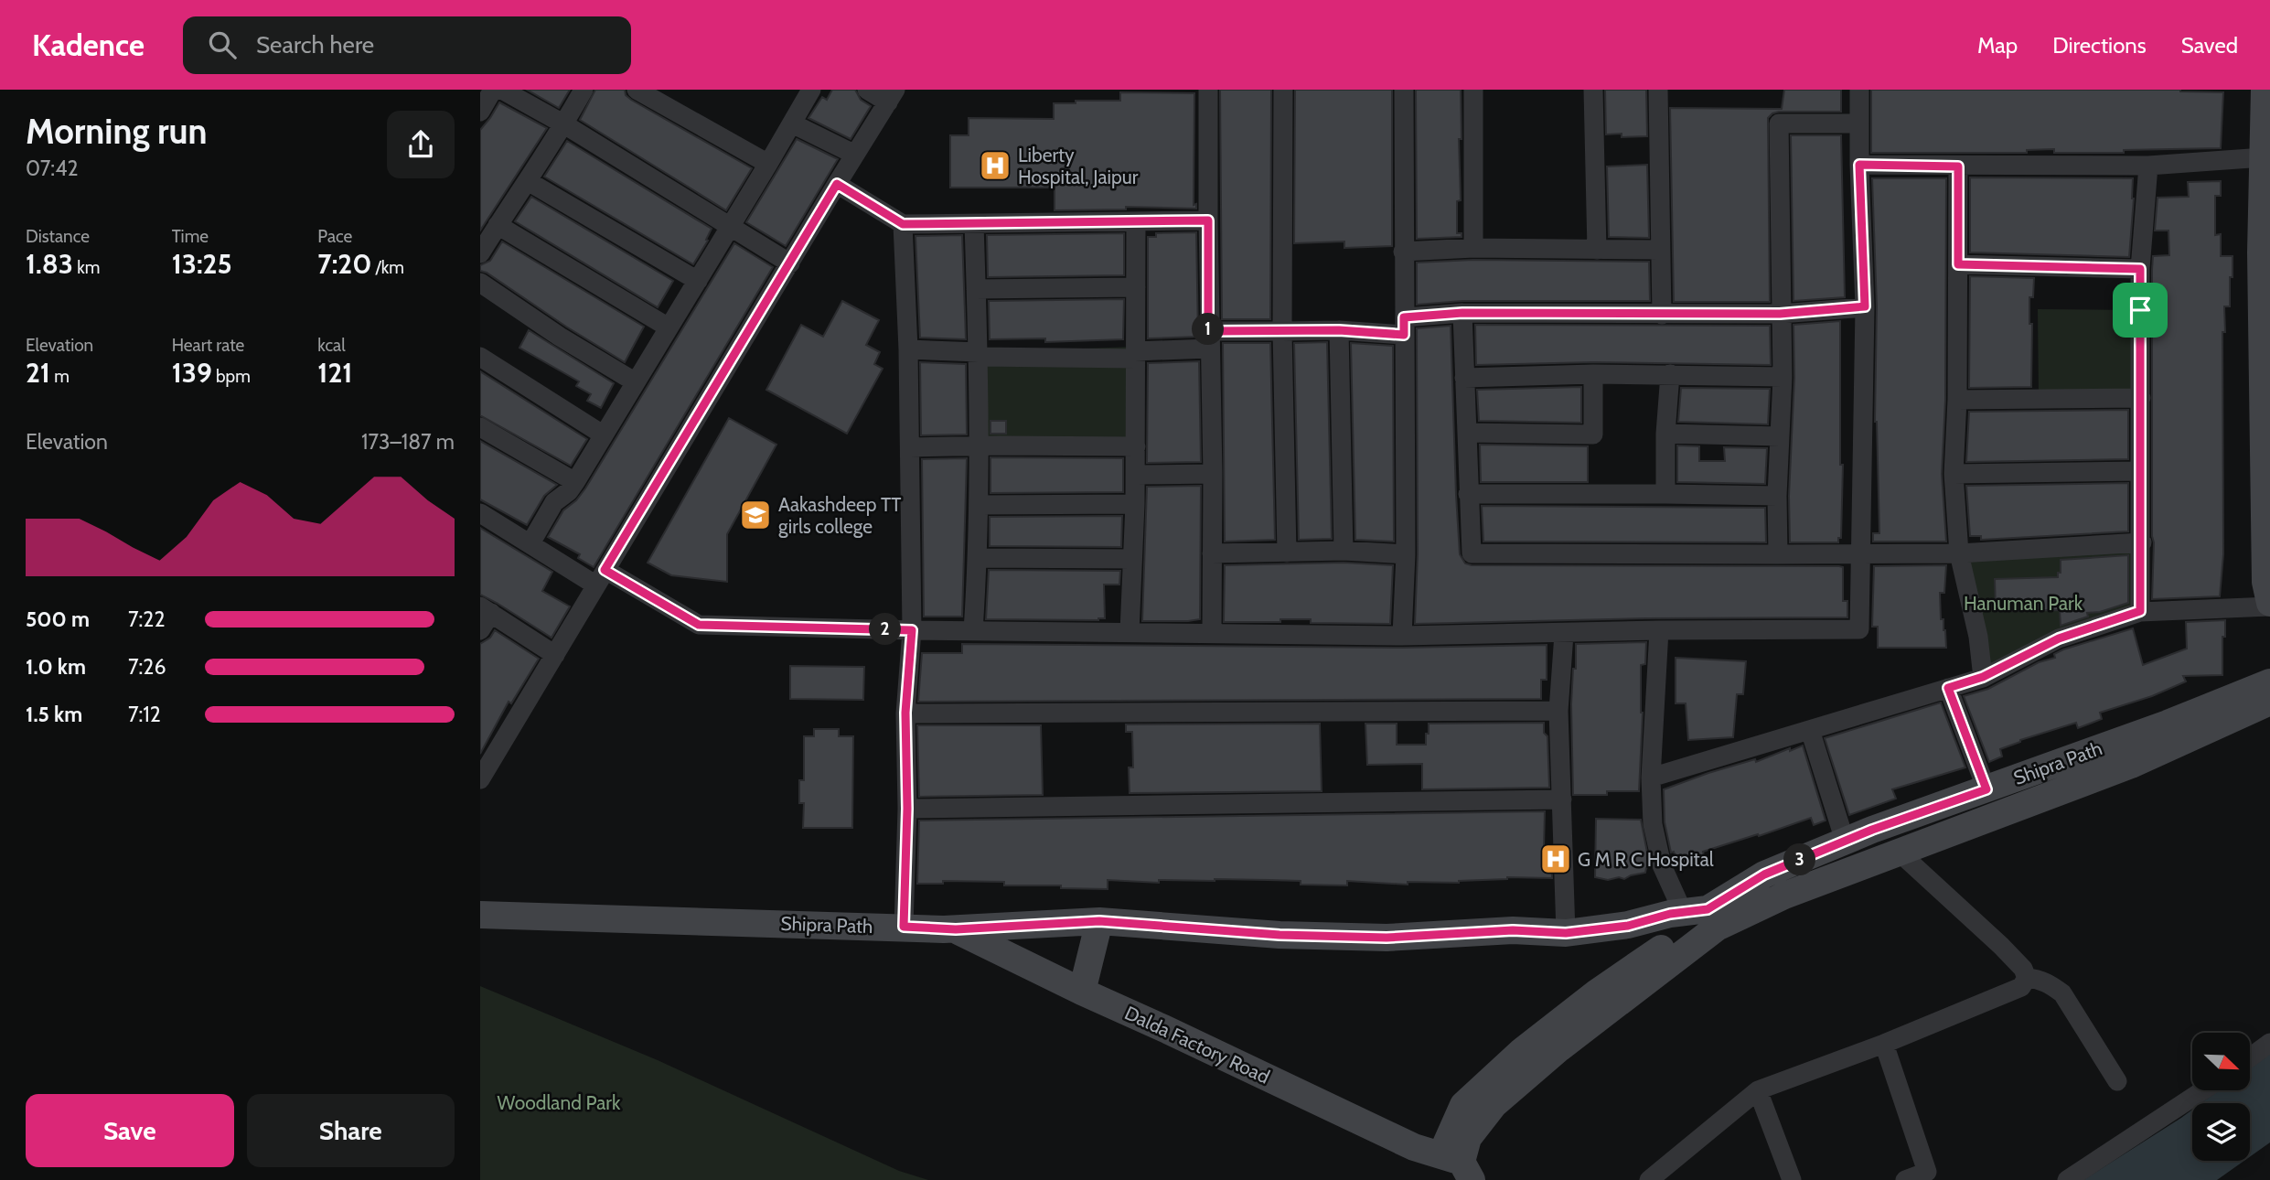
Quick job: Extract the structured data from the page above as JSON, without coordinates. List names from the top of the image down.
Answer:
{
  "streets": {
    "street": ["Shipra Path", "Dalda Factory Road"]
  },
  "crossings": [
    ["Shipra Path", "Dalda Factory Road"]
  ],
  "parks": ["Hanuman Park", "Woodland Park"],
  "places": {
    "hospital": ["Liberty Hospital, Jaipur", "G M R C Hospital"],
    "school or university": ["Aakashdeep TT girls college"]
  },
  "north": "bottom right",
  "page": {
    "header": "Kadence",
    "search": "Search here",
    "nav": ["Map", "Directions", "Saved"],
    "heading": ["Morning run", "07:42"],
    "stats": [
      ["Distance", "1.83 km"],
      ["Time", "13:25"],
      ["Pace", "7:20 /km"],
      ["Elevation", "21 m"],
      ["Heart rate", "139 bpm"],
      ["kcal", "121"]
    ],
    "pins": ["1", "2", "3"],
    "chart": ["Elevation", "173–187 m"],
    "list": [
      {
        "name": "500 m",
        "note": "7:22"
      },
      {
        "name": "1.0 km",
        "note": "7:26"
      },
      {
        "name": "1.5 km",
        "note": "7:12"
      }
    ],
    "buttons": ["Save", "Share"]
  }
}
